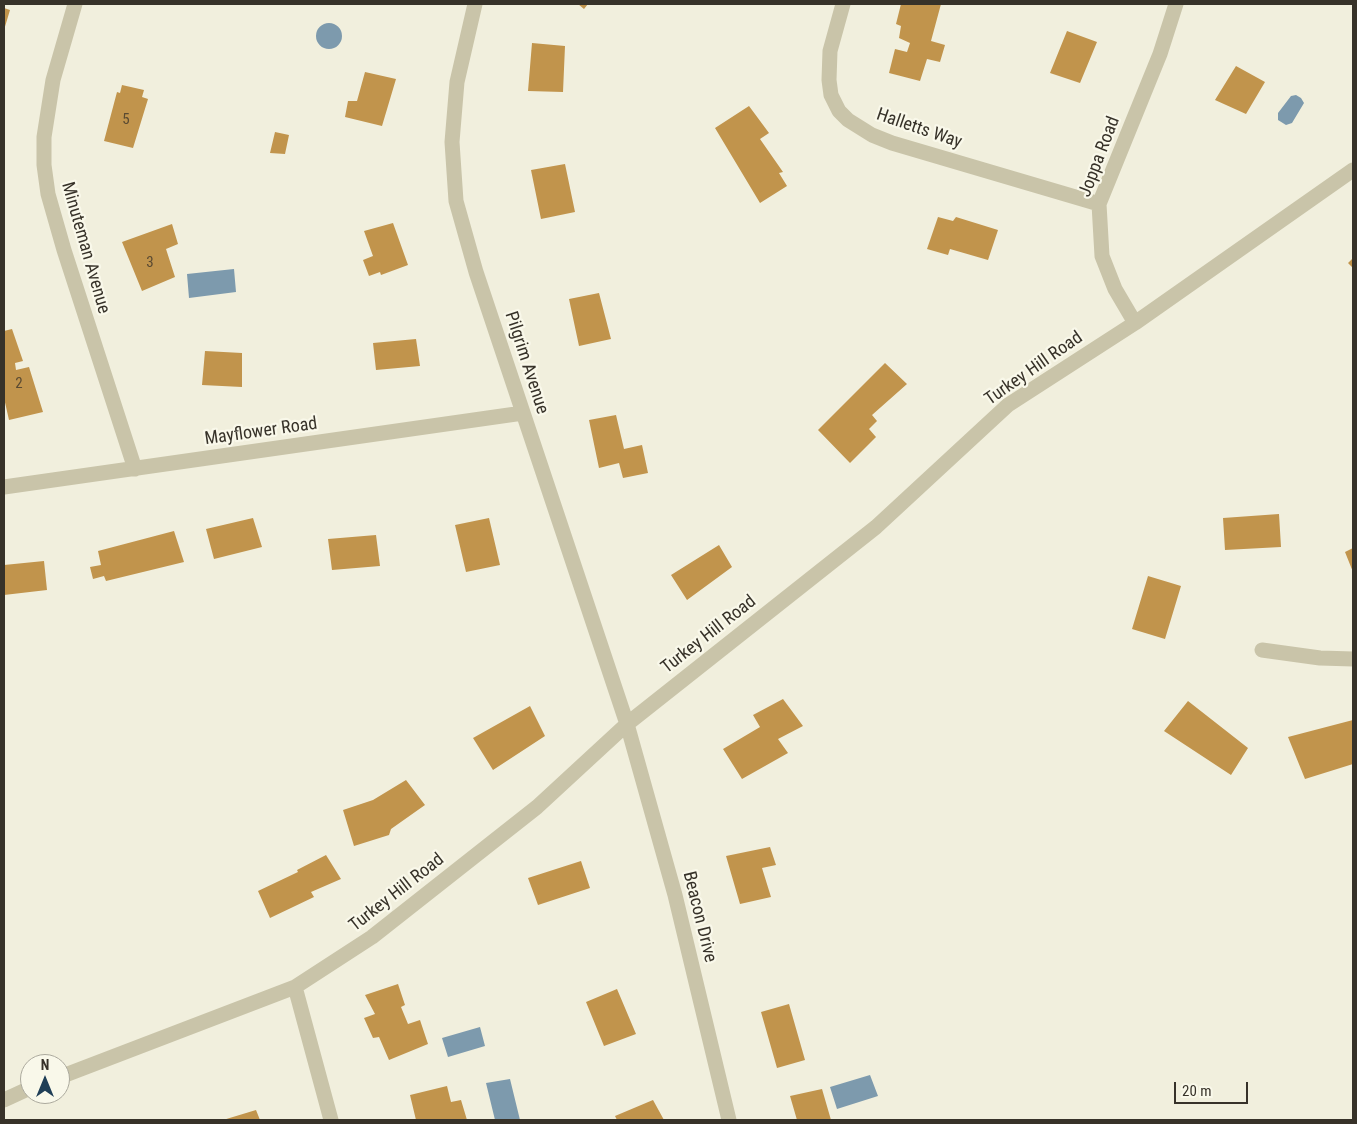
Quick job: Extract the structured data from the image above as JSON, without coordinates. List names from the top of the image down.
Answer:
{
  "streets": {
    "street": [
      "Halletts Way",
      "Joppa Road",
      "Minuteman Avenue",
      "Pilgrim Avenue",
      "Turkey Hill Road",
      "Mayflower Road",
      "Beacon Drive"
    ]
  },
  "crossings": [
    ["Halletts Way", "Joppa Road"],
    ["Joppa Road", "Turkey Hill Road"],
    ["Minuteman Avenue", "Mayflower Road"],
    ["Pilgrim Avenue", "Turkey Hill Road"],
    ["Pilgrim Avenue", "Mayflower Road"],
    ["Pilgrim Avenue", "Beacon Drive"],
    ["Turkey Hill Road", "Beacon Drive"]
  ],
  "house_numbers": ["5", "3", "2"],
  "scale_bar": "20 m",
  "north": "top"
}
